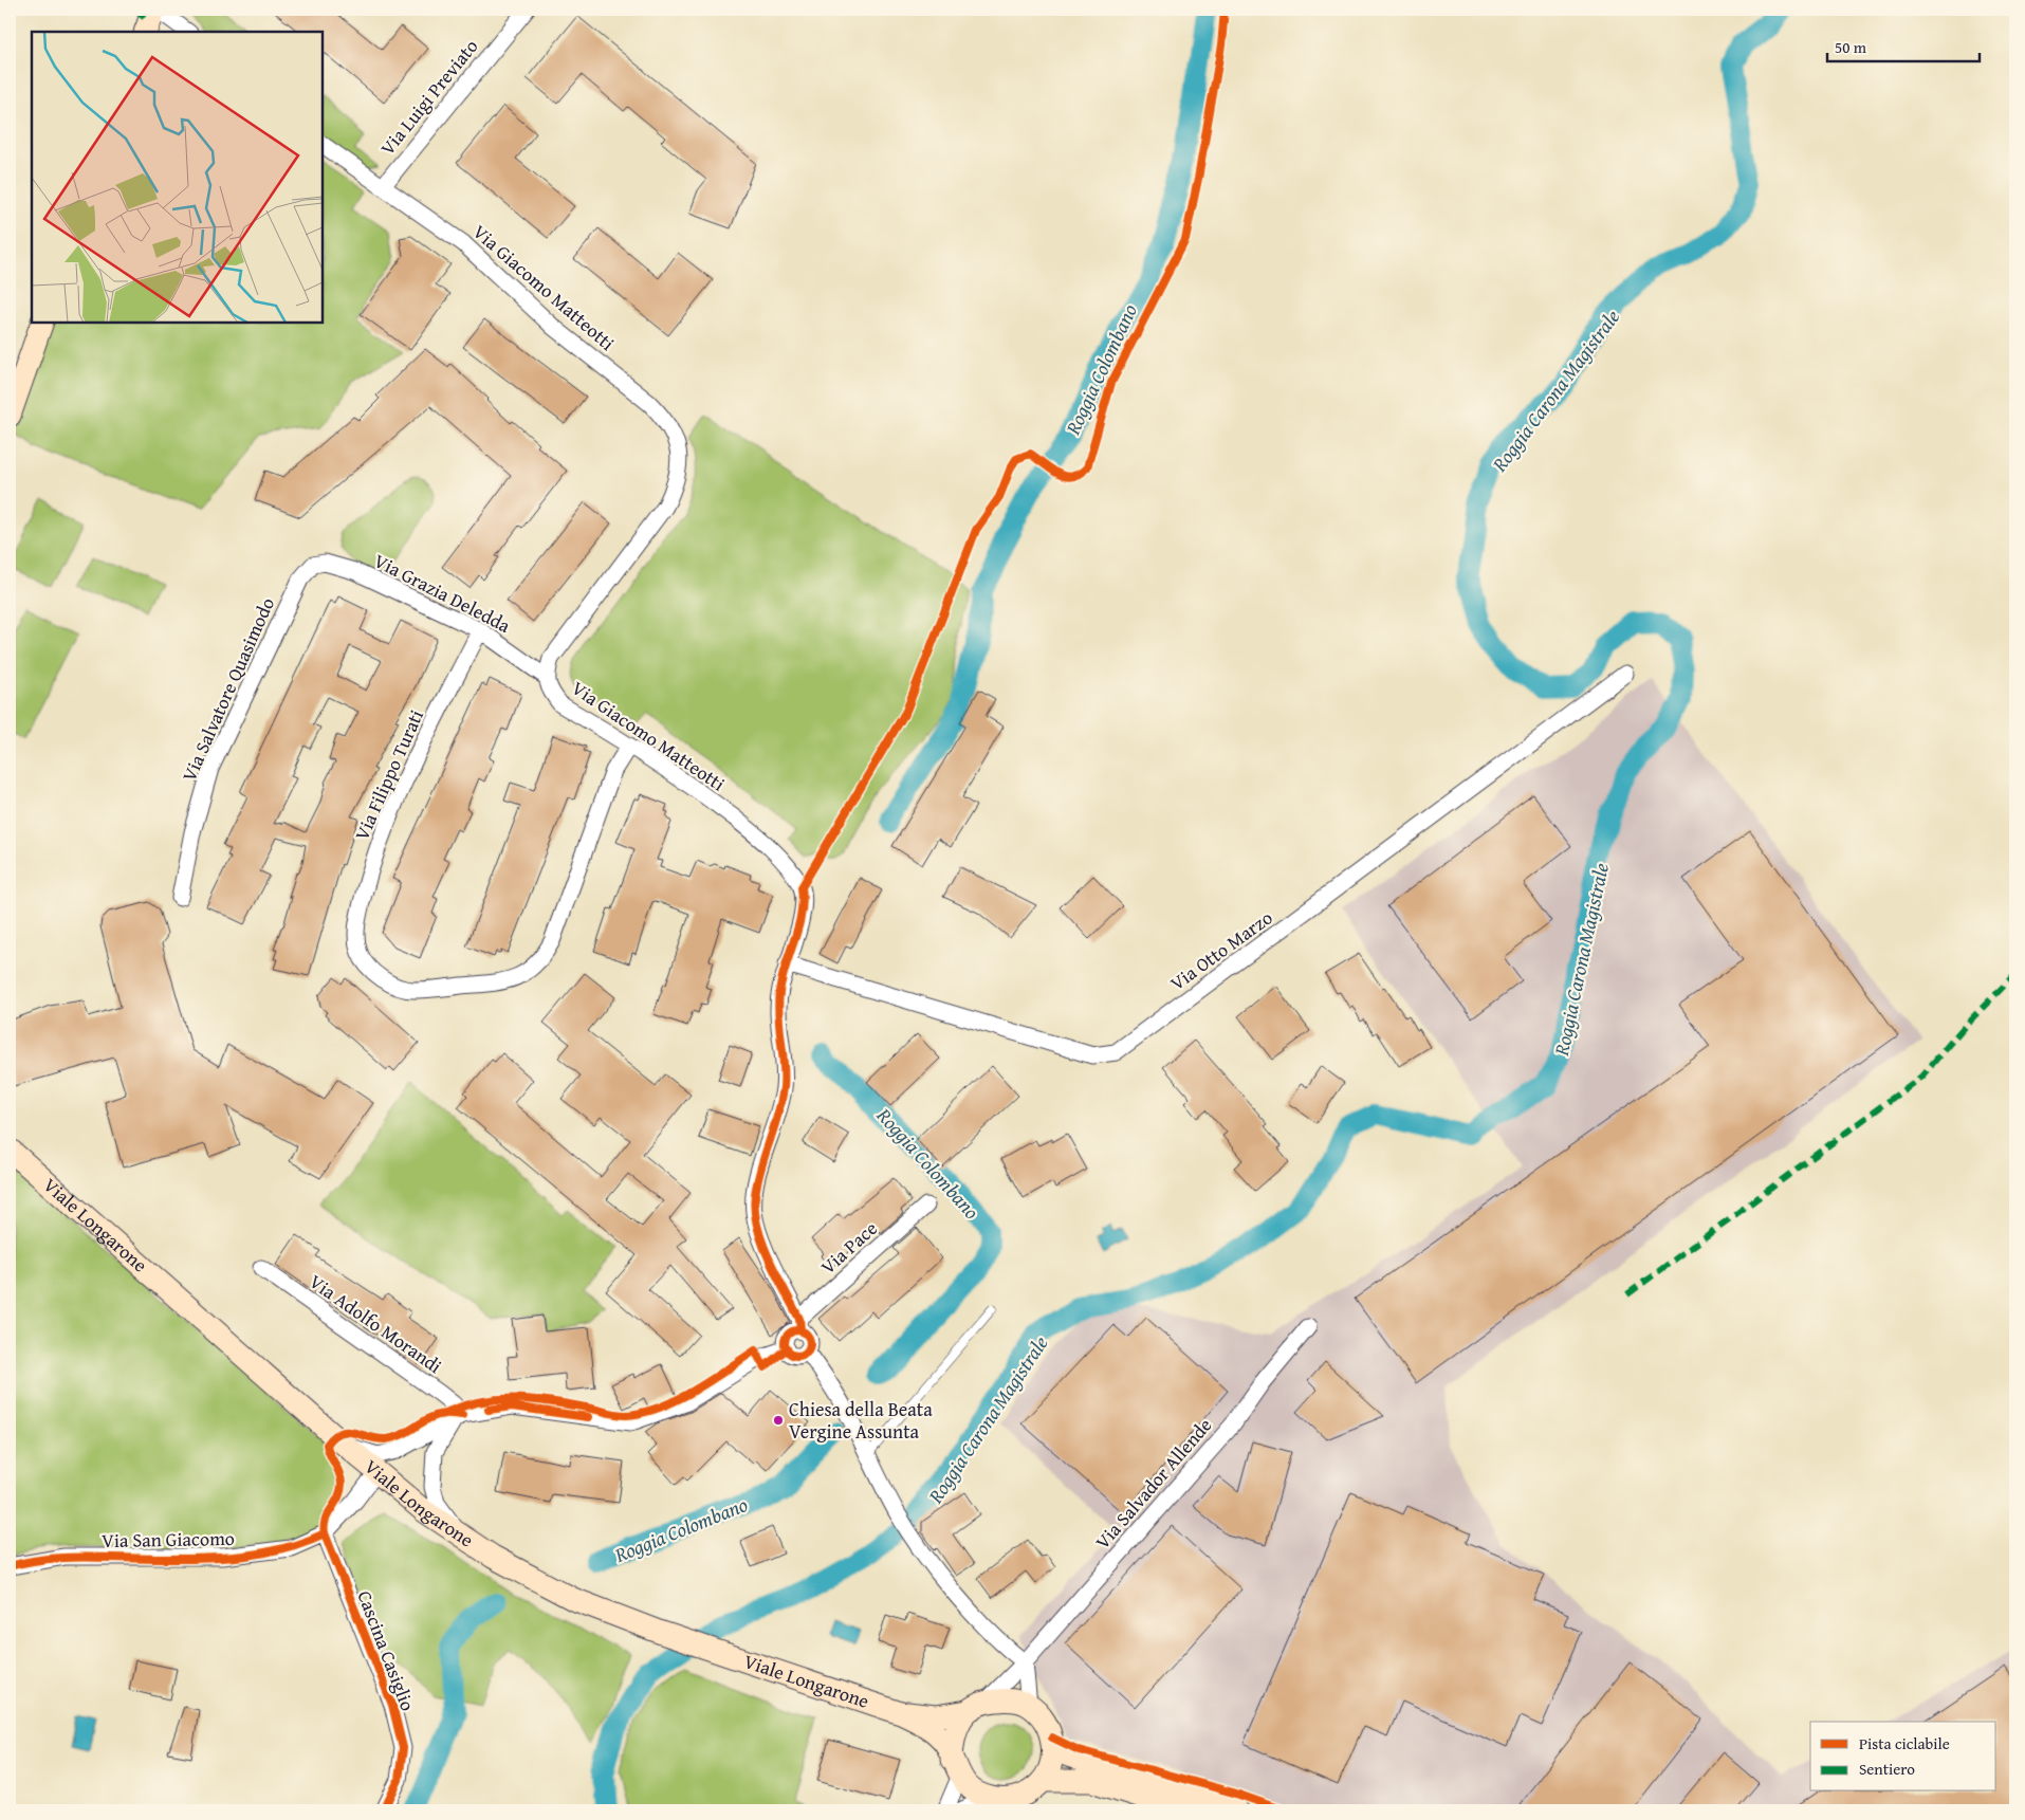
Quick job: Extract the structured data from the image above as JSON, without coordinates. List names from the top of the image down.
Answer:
{
  "streets": {
    "main road": ["Viale Longarone"],
    "street": [
      "Via Luigi Previato",
      "Via Giacomo Matteotti",
      "Via Grazia Deledda",
      "Via Salvatore Quasimodo",
      "Via Filippo Turati",
      "Via Otto Marzo",
      "Via Pace",
      "Via Adolfo Morandi",
      "Via Salvador Allende",
      "Via San Giacomo",
      "Cascina Casiglio"
    ]
  },
  "crossings": [
    ["Via Luigi Previato", "Via Giacomo Matteotti"],
    ["Via Giacomo Matteotti", "Via Grazia Deledda"],
    ["Via Giacomo Matteotti", "Via Filippo Turati"],
    ["Via Giacomo Matteotti", "Via Otto Marzo"],
    ["Via Giacomo Matteotti", "Via Pace"],
    ["Via Grazia Deledda", "Via Salvatore Quasimodo"],
    ["Via Grazia Deledda", "Via Filippo Turati"],
    ["Viale Longarone", "Via Salvador Allende"],
    ["Viale Longarone", "Via San Giacomo"],
    ["Via San Giacomo", "Cascina Casiglio"]
  ],
  "water": ["Roggia Colombano", "Roggia Carona Magistrale"],
  "places": ["Chiesa della Beata Vergine Assunta"],
  "legend": ["Pista ciclabile", "Sentiero"],
  "scale_bar": "50 m"
}
